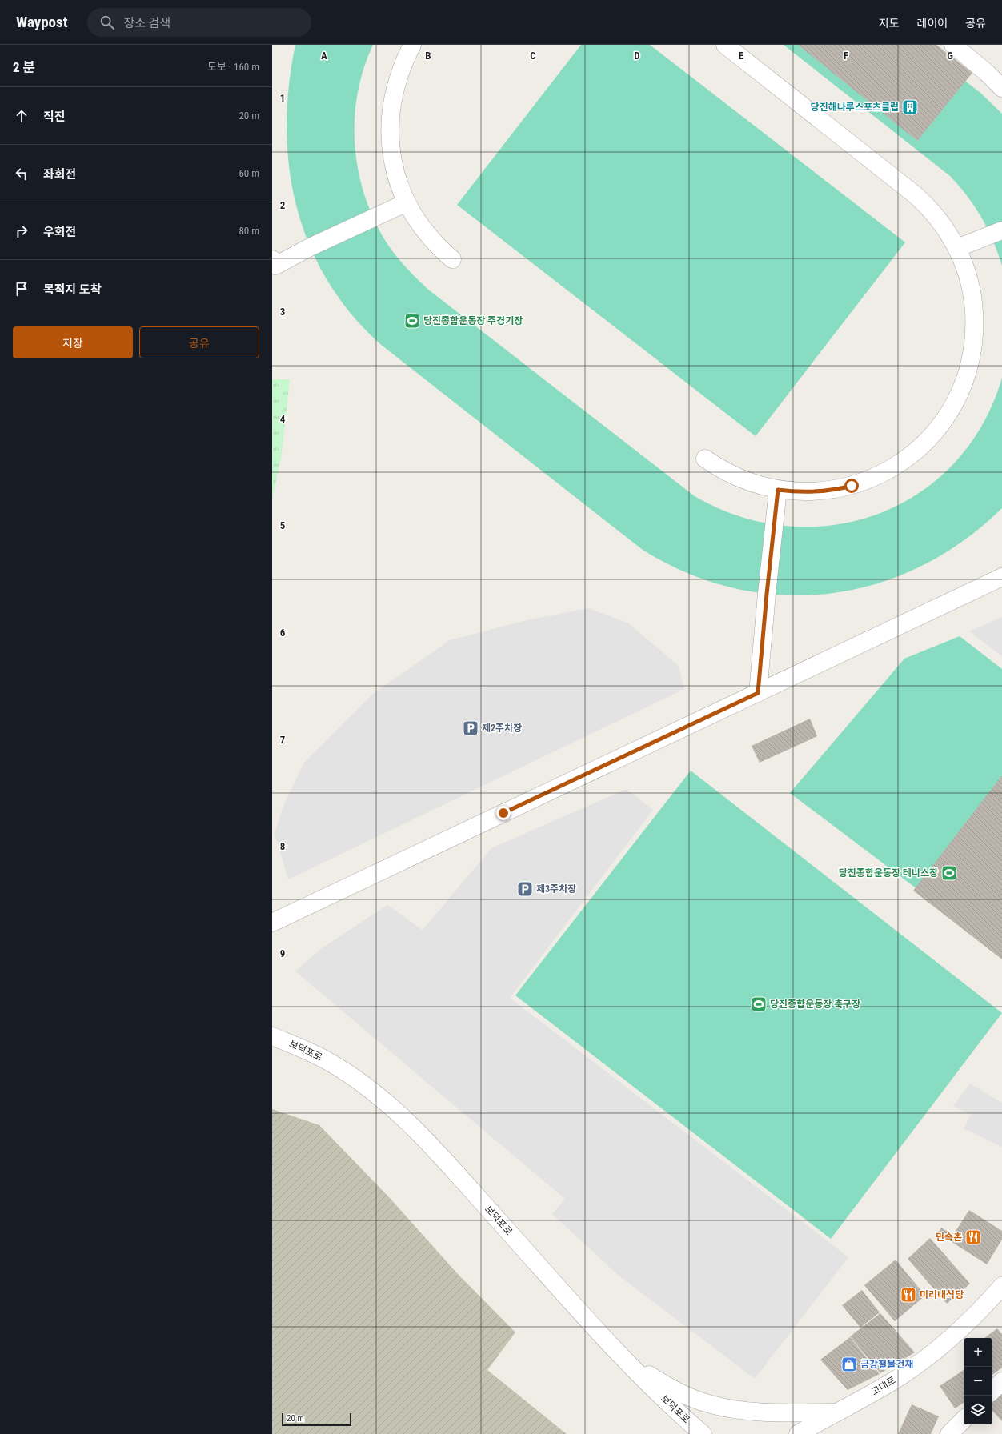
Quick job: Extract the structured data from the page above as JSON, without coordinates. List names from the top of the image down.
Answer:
{
  "streets": {
    "street": ["보덕포로", "고대로"]
  },
  "places": {
    "building": ["당진해나루스포츠클럽"],
    "sports": ["당진종합운동장 주경기장", "당진종합운동장 테니스장", "당진종합운동장 축구장"],
    "parking": ["제2주차장", "제3주차장"],
    "restaurant": ["민속촌", "미리내식당"],
    "shop": ["금강철물건재"]
  },
  "scale_bar": "20 m",
  "page": {
    "header": "Waypost",
    "search": "장소 검색",
    "nav": ["지도", "레이어", "공유"],
    "heading": ["2 분", "도보 · 160 m"],
    "list": [
      ["직진", "20 m"],
      ["좌회전", "60 m"],
      ["우회전", "80 m"],
      "목적지 도착"
    ],
    "buttons": ["저장", "공유"],
    "map_buttons": ["+", "−"],
    "scale": "20 m"
  },
  "grid": {
    "columns": [
      "A",
      "B",
      "C",
      "D",
      "E",
      "F",
      "G"
    ],
    "rows": [
      "1",
      "2",
      "3",
      "4",
      "5",
      "6",
      "7",
      "8",
      "9"
    ]
  }
}
